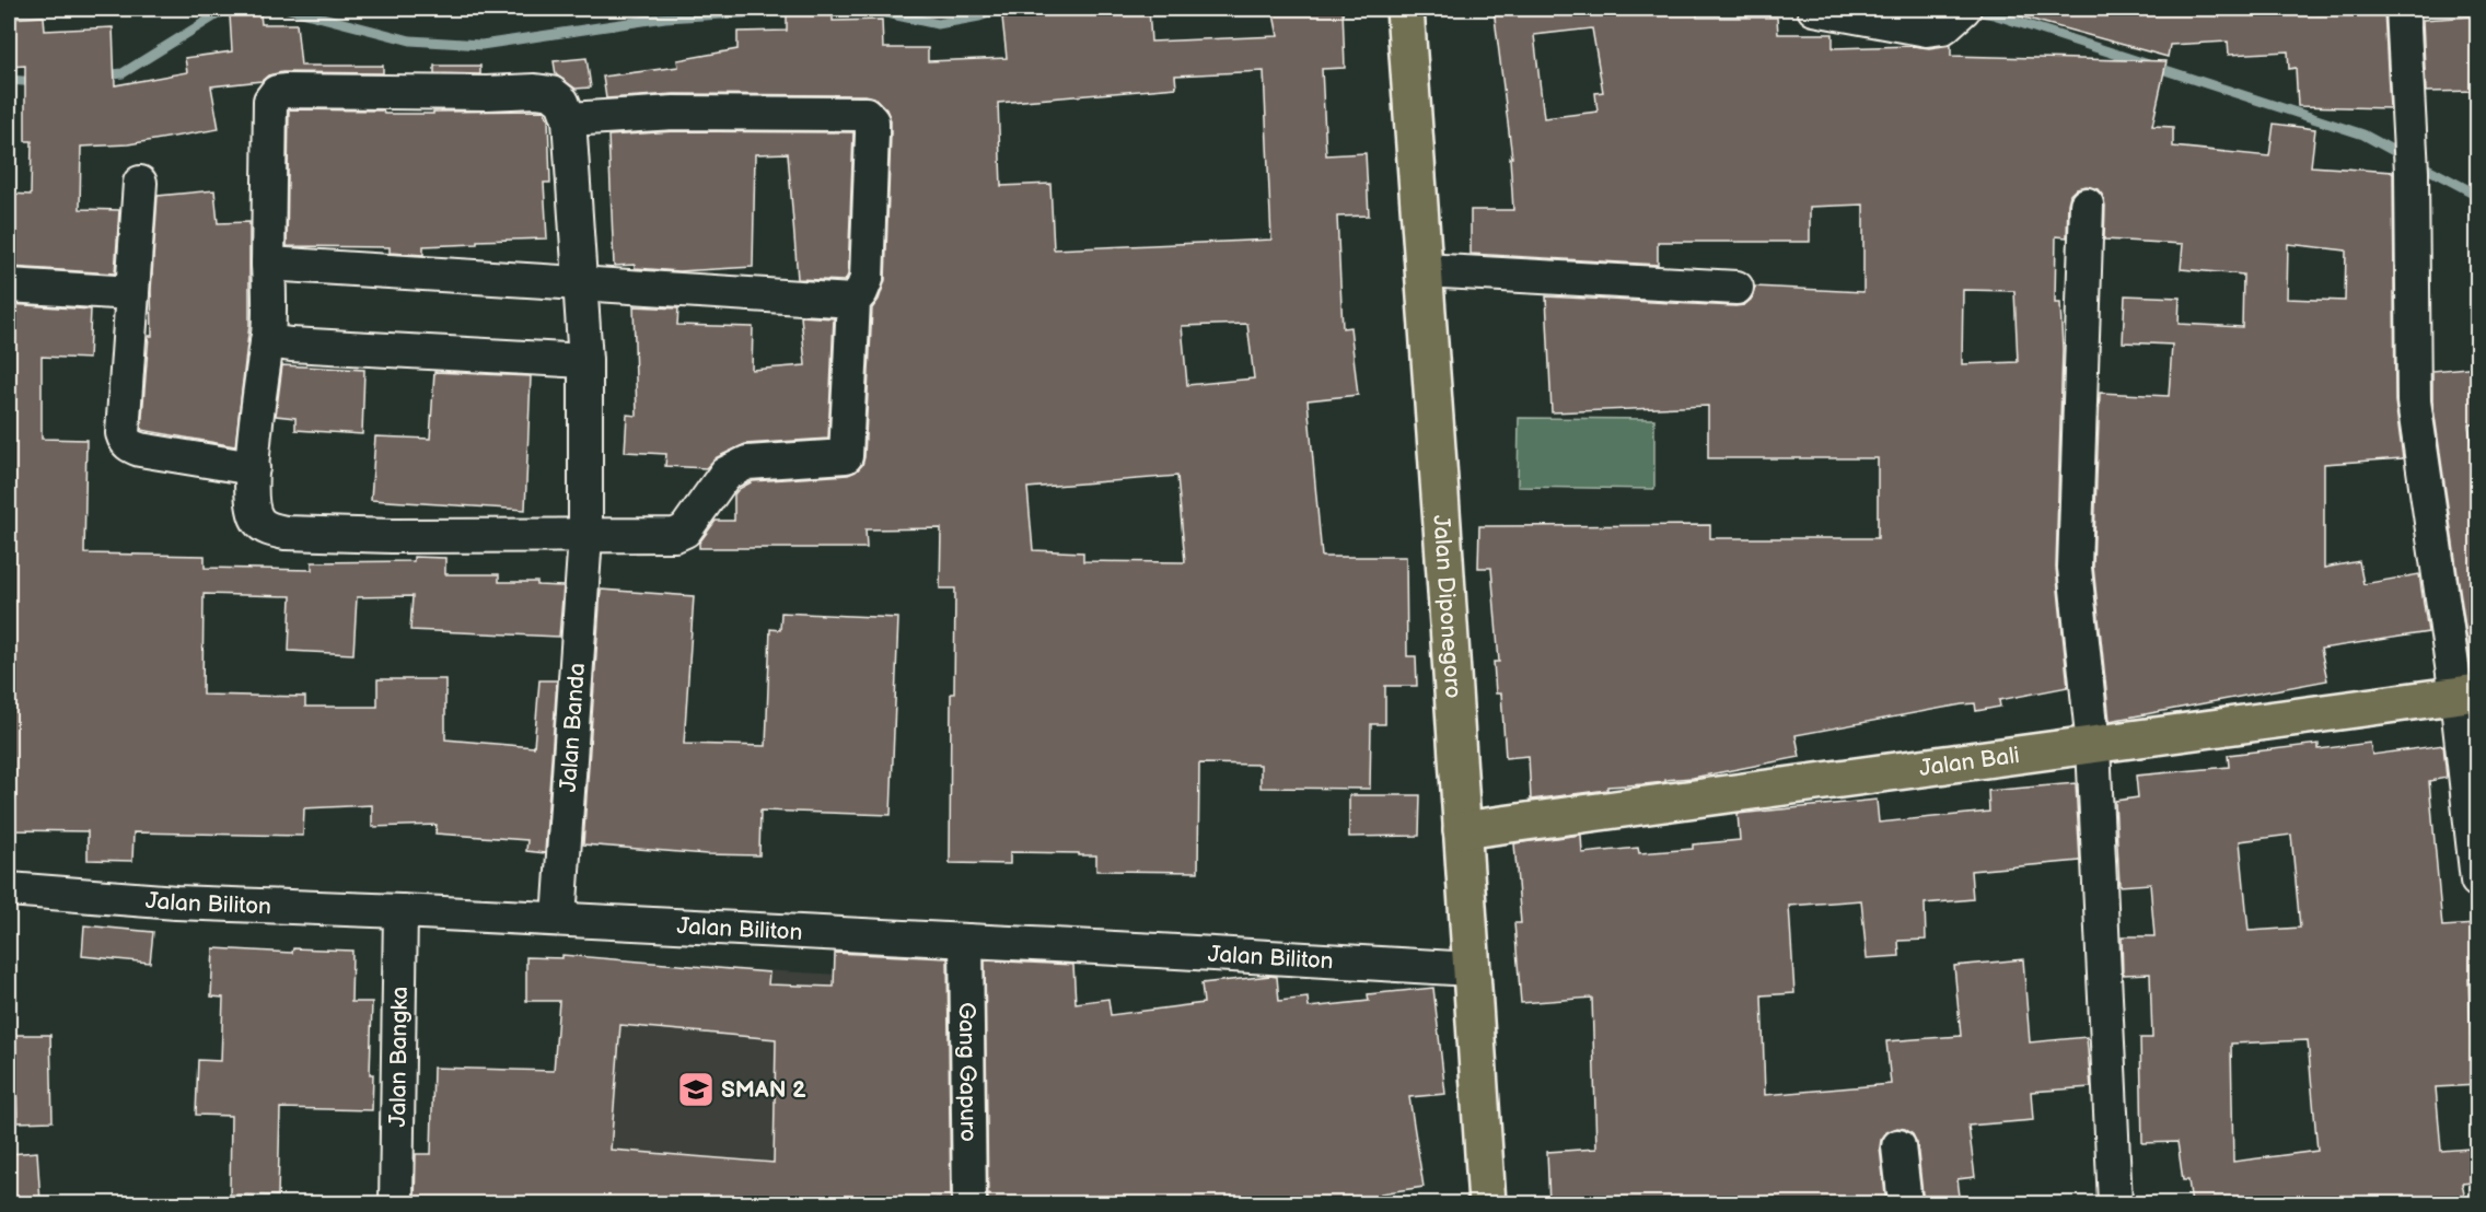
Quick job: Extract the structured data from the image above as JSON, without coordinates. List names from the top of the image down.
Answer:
{
  "streets": {
    "main road": ["Jalan Diponegoro", "Jalan Bali"],
    "street": [
      "Jalan Banda",
      "Jalan Biliton",
      "Jalan Bangka",
      "Gang Gapuro"
    ]
  },
  "crossings": [
    ["Jalan Diponegoro", "Jalan Bali"],
    ["Jalan Diponegoro", "Jalan Biliton"],
    ["Jalan Banda", "Jalan Biliton"],
    ["Jalan Biliton", "Jalan Bangka"],
    ["Jalan Biliton", "Gang Gapuro"]
  ],
  "places": {
    "school or university": ["SMAN 2"]
  }
}
